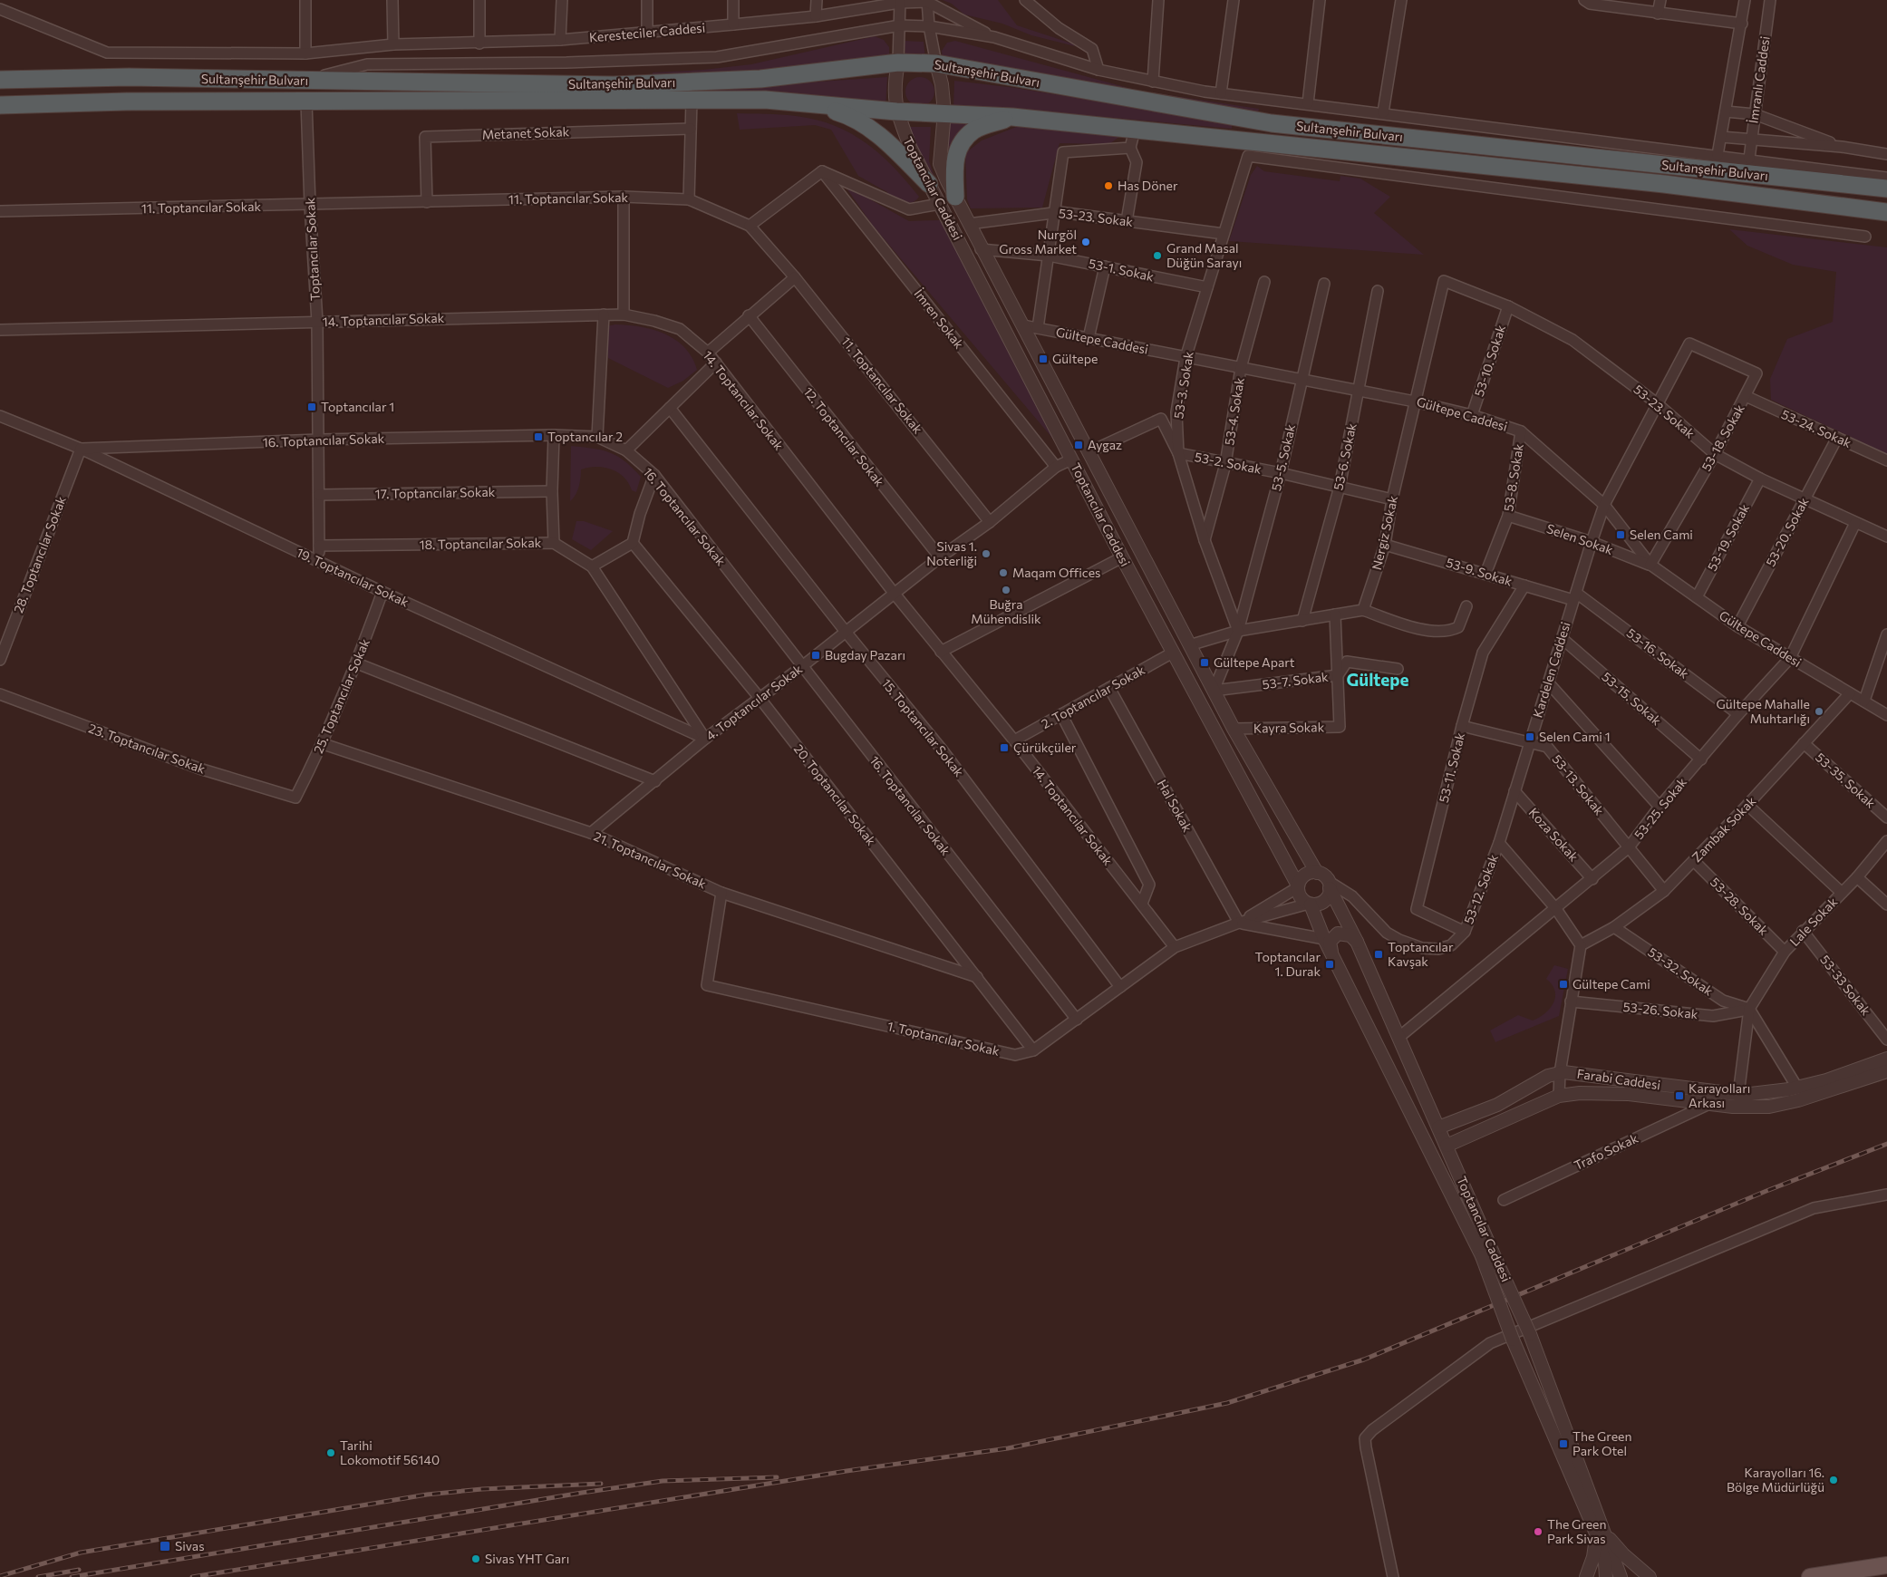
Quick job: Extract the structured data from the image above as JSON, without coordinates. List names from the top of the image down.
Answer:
{
  "streets": {
    "highway": ["Sultanşehir Bulvarı"],
    "street": [
      "Keresteciler Caddesi",
      "İmranlı Caddesi",
      "Metanet Sokak",
      "Toptancılar Caddesi",
      "11. Toptancılar Sokak",
      "53-23. Sokak",
      "Toptancılar Sokak",
      "53-1. Sokak",
      "İmren Sokak",
      "14. Toptancılar Sokak",
      "Gültepe Caddesi",
      "53-10. Sokak",
      "53-3. Sokak",
      "53-4. Sokak",
      "53-24. Sokak",
      "12. Toptancılar Sokak",
      "53-18. Sokak",
      "16. Toptancılar Sokak",
      "53-6. Sokak",
      "53-5. Sokak",
      "53-2. Sokak",
      "53-8. Sokak",
      "17. Toptancılar Sokak",
      "53-20. Sokak",
      "Nergiz Sokak",
      "53-19. Sokak",
      "Selen Sokak",
      "18. Toptancılar Sokak",
      "28. Toptancılar Sokak",
      "53-9. Sokak",
      "19. Toptancılar Sokak",
      "53-16. Sokak",
      "Kardelen Caddesi",
      "53-7. Sokak",
      "25. Toptancılar Sokak",
      "2. Toptancılar Sokak",
      "53-15. Sokak",
      "4. Toptancılar Sokak",
      "15. Toptancılar Sokak",
      "Kayra Sokak",
      "23. Toptancılar Sokak",
      "53-11. Sokak",
      "53-35. Sokak",
      "53-13. Sokak",
      "20. Toptancılar Sokak",
      "Hal Sokak",
      "53-25. Sokak",
      "Zambak Sokak",
      "Koza Sokak",
      "21. Toptancılar Sokak",
      "53-12. Sokak",
      "53-28. Sokak",
      "Lale Sokak",
      "53-32. Sokak",
      "53-33 Sokak",
      "53-26. Sokak",
      "1. Toptancılar Sokak",
      "Farabi Caddesi",
      "Trafo Sokak"
    ]
  },
  "crossings": [
    ["Sultanşehir Bulvarı", "Toptancılar Caddesi"],
    ["Sultanşehir Bulvarı", "Toptancılar Sokak"],
    ["Metanet Sokak", "11. Toptancılar Sokak"],
    ["Toptancılar Caddesi", "53-23. Sokak"],
    ["Toptancılar Caddesi", "53-1. Sokak"],
    ["Toptancılar Caddesi", "Gültepe Caddesi"],
    ["Toptancılar Caddesi", "53-2. Sokak"],
    ["Toptancılar Caddesi", "53-7. Sokak"],
    ["Toptancılar Caddesi", "2. Toptancılar Sokak"],
    ["Toptancılar Caddesi", "4. Toptancılar Sokak"],
    ["Toptancılar Caddesi", "Kayra Sokak"],
    ["Toptancılar Caddesi", "53-25. Sokak"],
    ["Toptancılar Caddesi", "53-12. Sokak"],
    ["Toptancılar Caddesi", "1. Toptancılar Sokak"],
    ["Toptancılar Caddesi", "Farabi Caddesi"],
    ["11. Toptancılar Sokak", "Toptancılar Sokak"],
    ["11. Toptancılar Sokak", "4. Toptancılar Sokak"],
    ["53-23. Sokak", "53-10. Sokak"],
    ["53-23. Sokak", "53-3. Sokak"],
    ["53-23. Sokak", "53-18. Sokak"],
    ["53-23. Sokak", "53-20. Sokak"],
    ["53-23. Sokak", "Nergiz Sokak"],
    ["53-23. Sokak", "53-19. Sokak"],
    ["53-23. Sokak", "Kardelen Caddesi"],
    ["53-23. Sokak", "53-25. Sokak"],
    ["Toptancılar Sokak", "14. Toptancılar Sokak"],
    ["Toptancılar Sokak", "16. Toptancılar Sokak"],
    ["Toptancılar Sokak", "17. Toptancılar Sokak"],
    ["Toptancılar Sokak", "18. Toptancılar Sokak"],
    ["Toptancılar Sokak", "19. Toptancılar Sokak"],
    ["53-1. Sokak", "53-3. Sokak"],
    ["İmren Sokak", "4. Toptancılar Sokak"],
    ["14. Toptancılar Sokak", "2. Toptancılar Sokak"],
    ["14. Toptancılar Sokak", "4. Toptancılar Sokak"],
    ["14. Toptancılar Sokak", "1. Toptancılar Sokak"],
    ["Gültepe Caddesi", "53-10. Sokak"],
    ["Gültepe Caddesi", "53-3. Sokak"],
    ["Gültepe Caddesi", "53-4. Sokak"],
    ["Gültepe Caddesi", "53-18. Sokak"],
    ["Gültepe Caddesi", "53-6. Sokak"],
    ["Gültepe Caddesi", "53-5. Sokak"],
    ["Gültepe Caddesi", "53-8. Sokak"],
    ["Gültepe Caddesi", "53-20. Sokak"],
    ["Gültepe Caddesi", "Nergiz Sokak"],
    ["Gültepe Caddesi", "53-19. Sokak"],
    ["Gültepe Caddesi", "Selen Sokak"],
    ["Gültepe Caddesi", "Kardelen Caddesi"],
    ["Gültepe Caddesi", "53-25. Sokak"],
    ["Gültepe Caddesi", "Zambak Sokak"],
    ["53-3. Sokak", "53-4. Sokak"],
    ["53-3. Sokak", "53-5. Sokak"],
    ["53-3. Sokak", "53-2. Sokak"],
    ["53-4. Sokak", "53-2. Sokak"],
    ["53-24. Sokak", "53-18. Sokak"],
    ["53-24. Sokak", "53-20. Sokak"],
    ["12. Toptancılar Sokak", "4. Toptancılar Sokak"],
    ["53-18. Sokak", "Selen Sokak"],
    ["53-18. Sokak", "Kardelen Caddesi"],
    ["16. Toptancılar Sokak", "28. Toptancılar Sokak"],
    ["16. Toptancılar Sokak", "19. Toptancılar Sokak"],
    ["16. Toptancılar Sokak", "4. Toptancılar Sokak"],
    ["16. Toptancılar Sokak", "1. Toptancılar Sokak"],
    ["53-6. Sokak", "53-2. Sokak"],
    ["53-5. Sokak", "53-2. Sokak"],
    ["53-2. Sokak", "Nergiz Sokak"],
    ["53-8. Sokak", "Selen Sokak"],
    ["53-8. Sokak", "53-9. Sokak"],
    ["Nergiz Sokak", "53-9. Sokak"],
    ["Selen Sokak", "Kardelen Caddesi"],
    ["18. Toptancılar Sokak", "19. Toptancılar Sokak"],
    ["18. Toptancılar Sokak", "4. Toptancılar Sokak"],
    ["28. Toptancılar Sokak", "19. Toptancılar Sokak"],
    ["53-9. Sokak", "53-16. Sokak"],
    ["53-9. Sokak", "Kardelen Caddesi"],
    ["53-9. Sokak", "53-11. Sokak"],
    ["19. Toptancılar Sokak", "25. Toptancılar Sokak"],
    ["19. Toptancılar Sokak", "4. Toptancılar Sokak"],
    ["53-16. Sokak", "Kardelen Caddesi"],
    ["53-16. Sokak", "53-25. Sokak"],
    ["Kardelen Caddesi", "53-15. Sokak"],
    ["Kardelen Caddesi", "53-13. Sokak"],
    ["Kardelen Caddesi", "Koza Sokak"],
    ["Kardelen Caddesi", "53-12. Sokak"],
    ["53-7. Sokak", "Kayra Sokak"],
    ["25. Toptancılar Sokak", "23. Toptancılar Sokak"],
    ["25. Toptancılar Sokak", "21. Toptancılar Sokak"],
    ["2. Toptancılar Sokak", "Hal Sokak"],
    ["53-15. Sokak", "53-25. Sokak"],
    ["4. Toptancılar Sokak", "15. Toptancılar Sokak"],
    ["4. Toptancılar Sokak", "20. Toptancılar Sokak"],
    ["4. Toptancılar Sokak", "21. Toptancılar Sokak"],
    ["15. Toptancılar Sokak", "1. Toptancılar Sokak"],
    ["53-11. Sokak", "53-13. Sokak"],
    ["53-11. Sokak", "53-12. Sokak"],
    ["53-35. Sokak", "Zambak Sokak"],
    ["53-13. Sokak", "53-25. Sokak"],
    ["53-13. Sokak", "Zambak Sokak"],
    ["20. Toptancılar Sokak", "21. Toptancılar Sokak"],
    ["20. Toptancılar Sokak", "1. Toptancılar Sokak"],
    ["Hal Sokak", "1. Toptancılar Sokak"],
    ["53-25. Sokak", "Koza Sokak"],
    ["Zambak Sokak", "53-28. Sokak"],
    ["Zambak Sokak", "53-32. Sokak"],
    ["21. Toptancılar Sokak", "1. Toptancılar Sokak"],
    ["53-12. Sokak", "1. Toptancılar Sokak"],
    ["53-28. Sokak", "Lale Sokak"],
    ["Lale Sokak", "53-32. Sokak"],
    ["Lale Sokak", "53-33 Sokak"],
    ["Lale Sokak", "53-26. Sokak"],
    ["53-32. Sokak", "53-26. Sokak"],
    ["Farabi Caddesi", "Trafo Sokak"]
  ],
  "districts": ["Gültepe"],
  "places": {
    "other": [
      "Has Döner",
      "Nurgöl Gross Market",
      "Grand Masal Düğün Sarayı",
      "Sivas 1. Noterliği",
      "Maqam Offices",
      "Buğra Mühendislik",
      "Gültepe Mahalle Muhtarlığı",
      "Tarihi Lokomotif 56140",
      "Karayolları 16. Bölge Müdürlüğü",
      "The Green Park Sivas",
      "Sivas YHT Garı"
    ],
    "transit": [
      "Gültepe",
      "Toptancılar 1",
      "Toptancılar 2",
      "Aygaz",
      "Selen Cami",
      "Bugday Pazarı",
      "Gültepe Apart",
      "Selen Cami 1",
      "Çürükçüler",
      "Toptancılar Kavşak",
      "Toptancılar 1. Durak",
      "Gültepe Cami",
      "Karayolları Arkası",
      "The Green Park Otel",
      "Sivas"
    ]
  }
}
